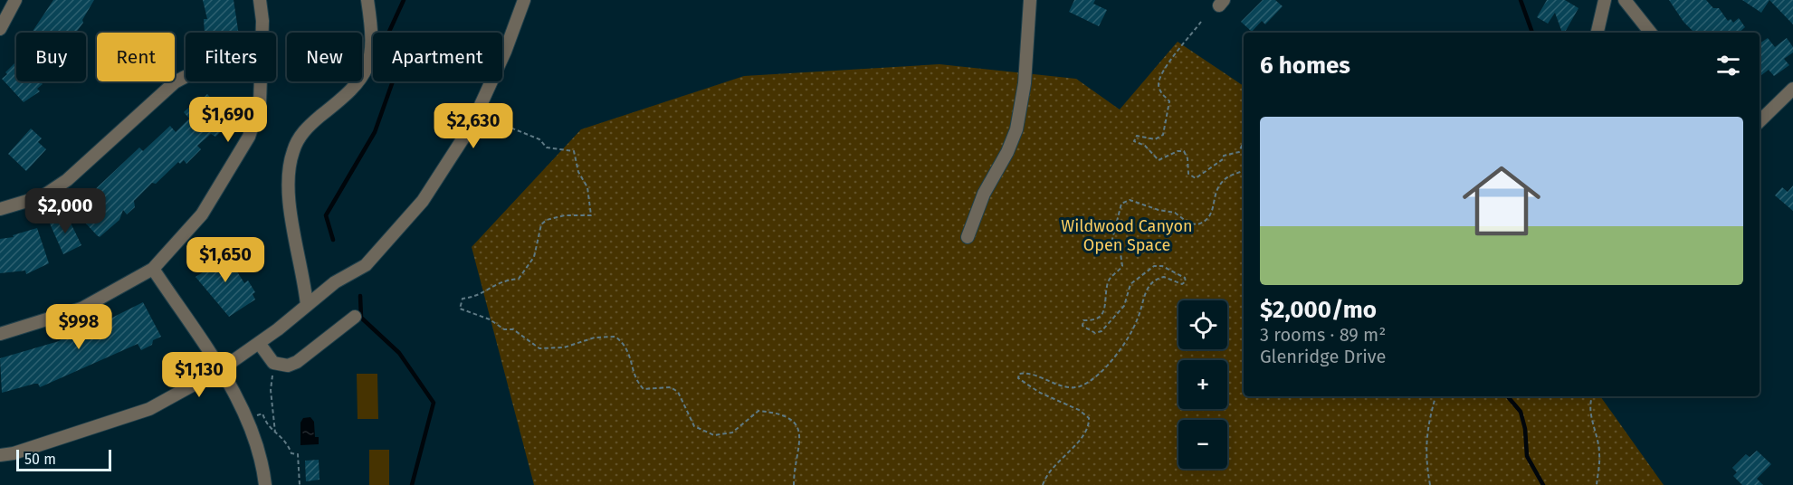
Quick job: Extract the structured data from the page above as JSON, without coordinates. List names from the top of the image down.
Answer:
{
  "parks": ["Wildwood Canyon Open Space"],
  "scale_bar": "50 m",
  "page": {
    "chip": [
      "Buy",
      "Rent",
      "Filters",
      "New",
      "Apartment"
    ],
    "heading": "6 homes",
    "price": [
      "$1,690",
      "$2,630",
      "$2,000",
      "$1,650",
      "$998",
      "$1,130"
    ],
    "list": [
      {
        "name": "$2,000/mo",
        "note": "3 rooms · 89 m² · Glenridge Drive"
      }
    ],
    "map_buttons": ["+", "−"],
    "scale": "50 m"
  }
}
